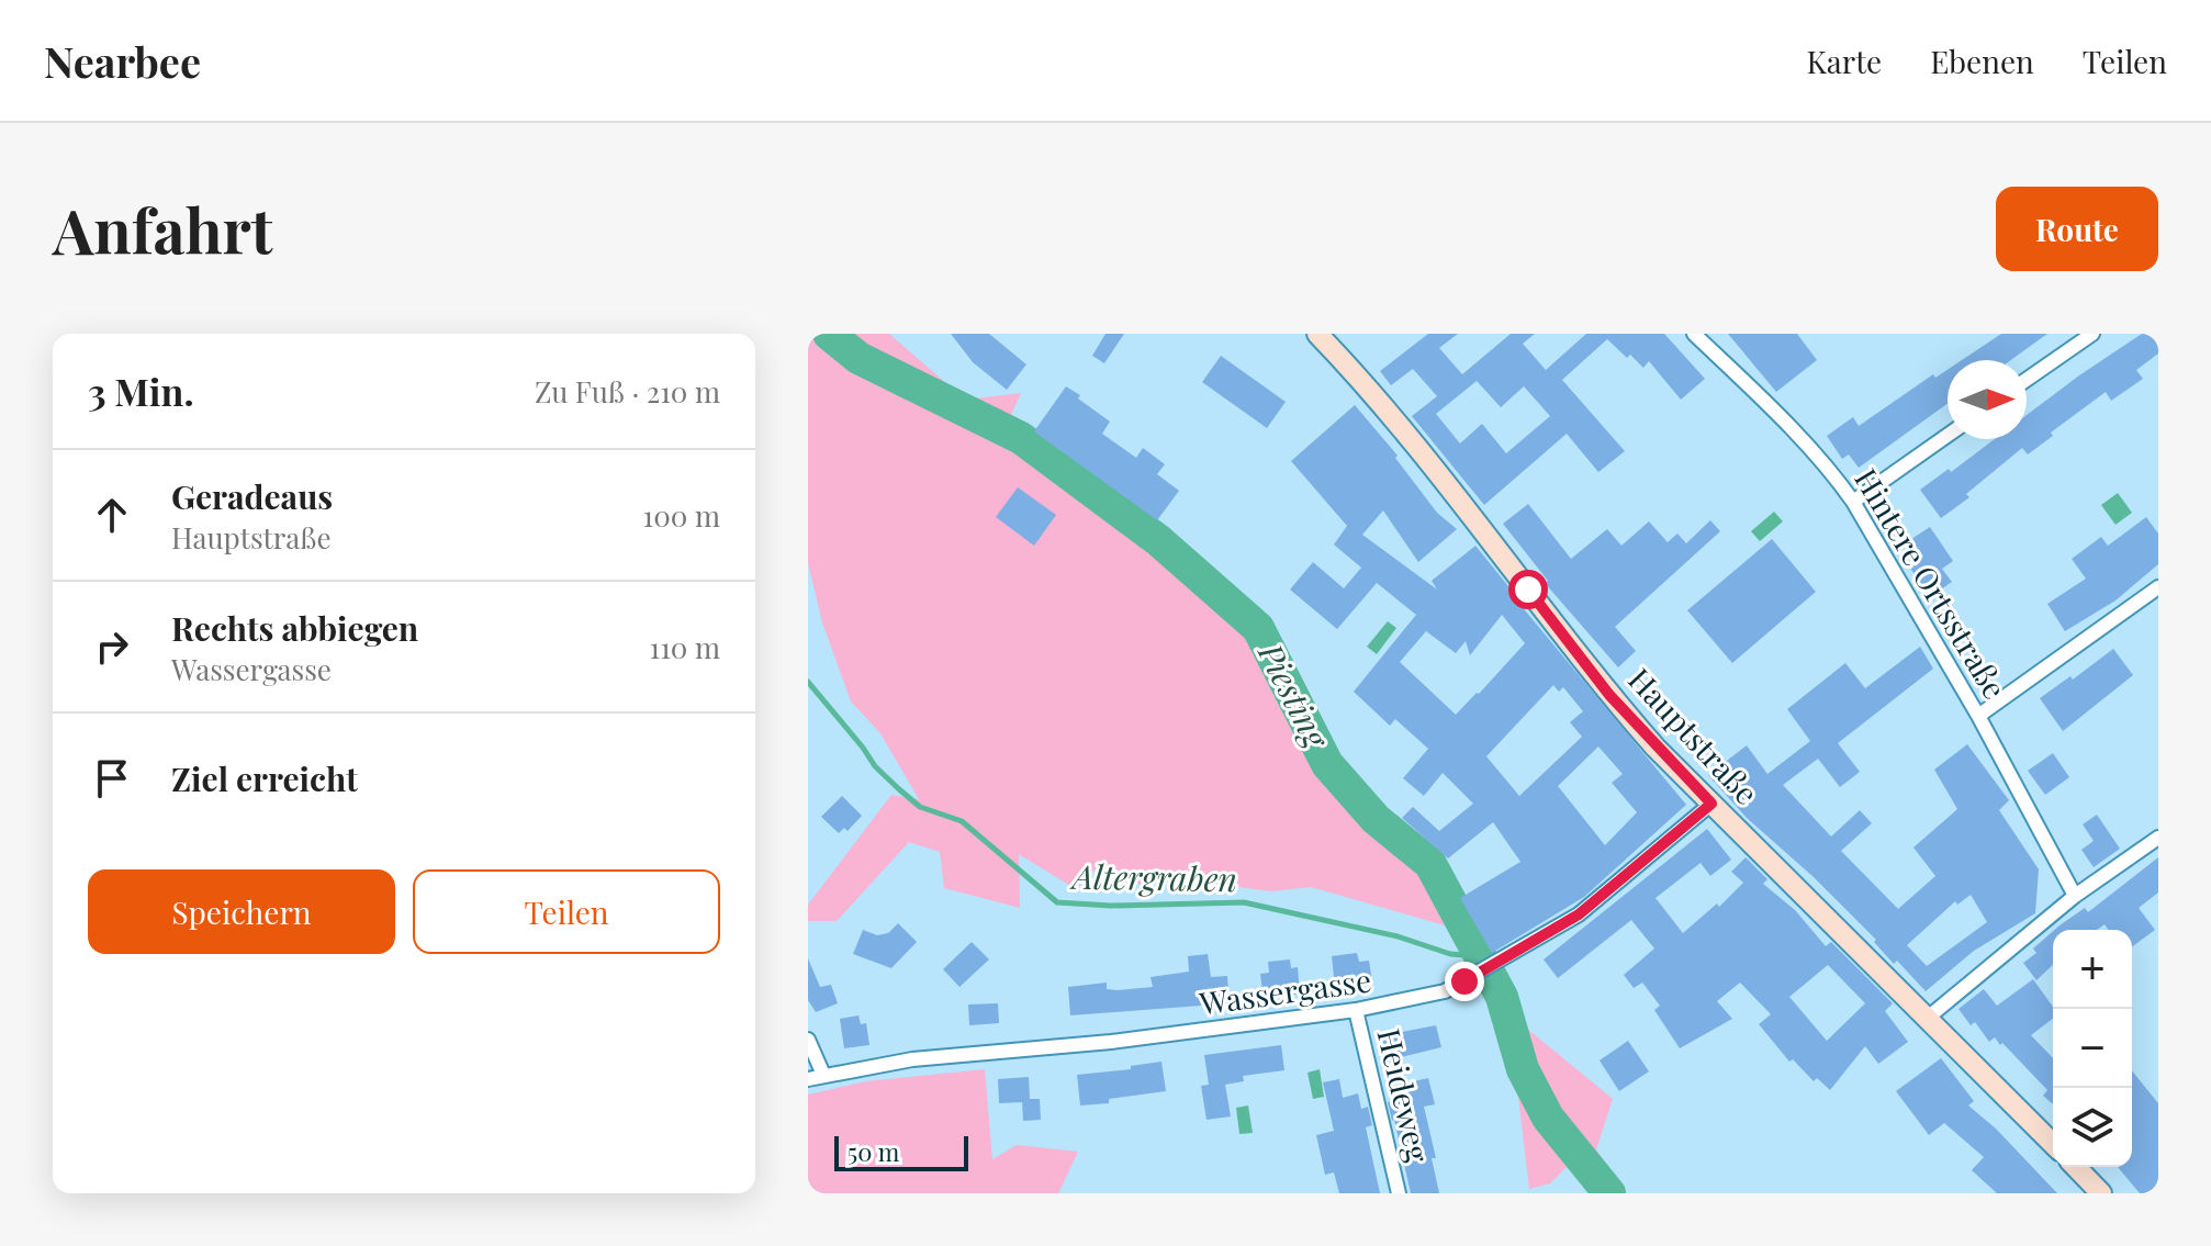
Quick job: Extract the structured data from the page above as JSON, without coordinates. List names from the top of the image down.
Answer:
{
  "streets": {
    "main road": ["Hauptstraße"],
    "street": ["Hintere Ortsstraße", "Wassergasse", "Heideweg"]
  },
  "crossings": [
    ["Hauptstraße", "Wassergasse"],
    ["Wassergasse", "Heideweg"]
  ],
  "water": ["Piesting", "Altergraben"],
  "scale_bar": "50 m",
  "north": "right",
  "page": {
    "header": "Nearbee",
    "nav": ["Karte", "Ebenen", "Teilen"],
    "buttons": [
      "Route",
      ["Speichern", "Teilen"]
    ],
    "title": "Anfahrt",
    "heading": ["3 Min.", "Zu Fuß · 210 m"],
    "list": [
      ["Geradeaus", "Hauptstraße", "100 m"],
      ["Rechts abbiegen", "Wassergasse", "110 m"],
      "Ziel erreicht"
    ],
    "map_buttons": ["+", "−"],
    "scale": "50 m"
  }
}
